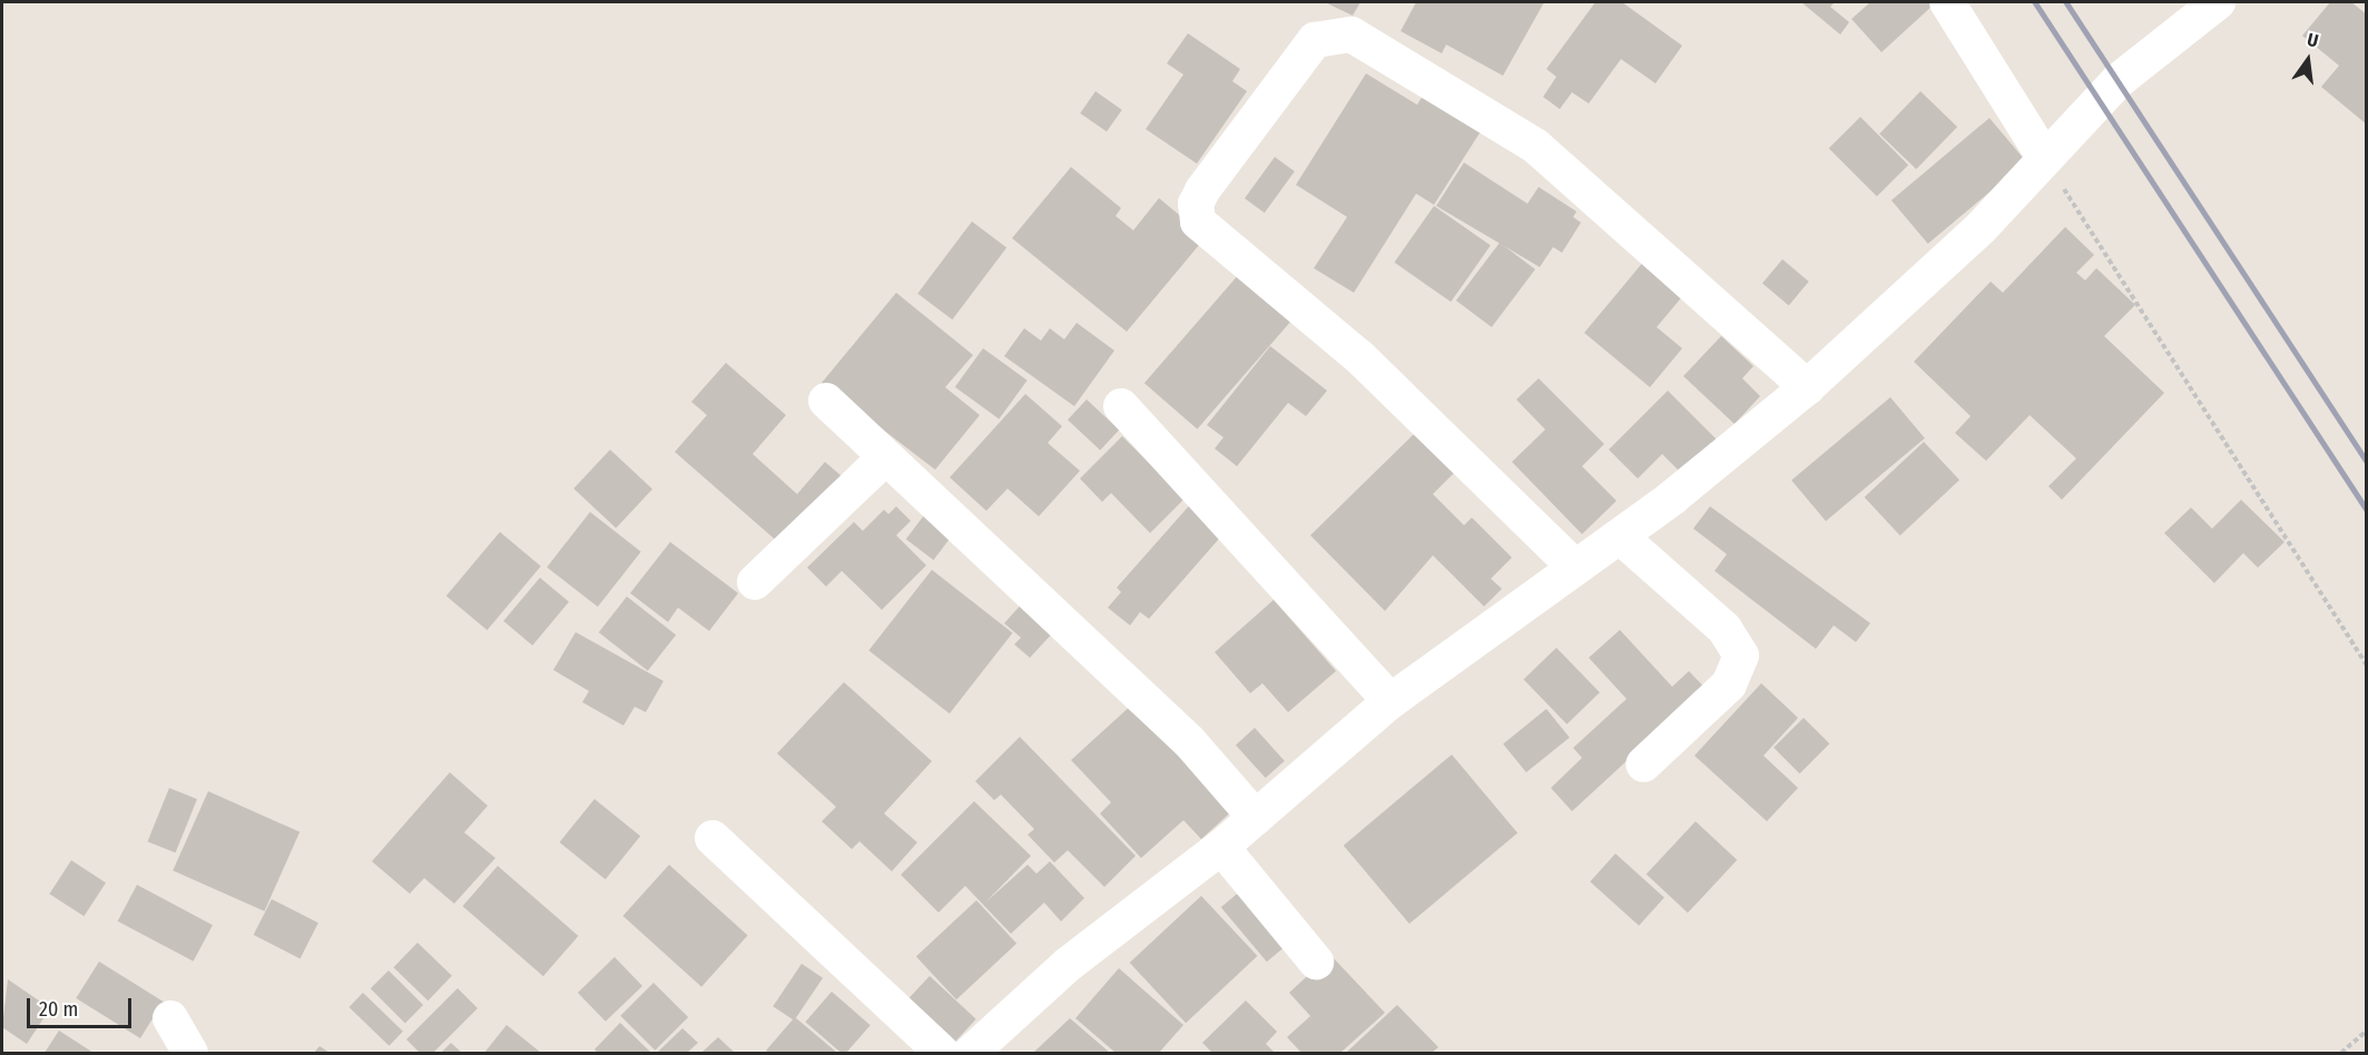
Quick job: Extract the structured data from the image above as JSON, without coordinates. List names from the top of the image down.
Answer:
{
  "scale_bar": "20 m",
  "north": "top"
}
